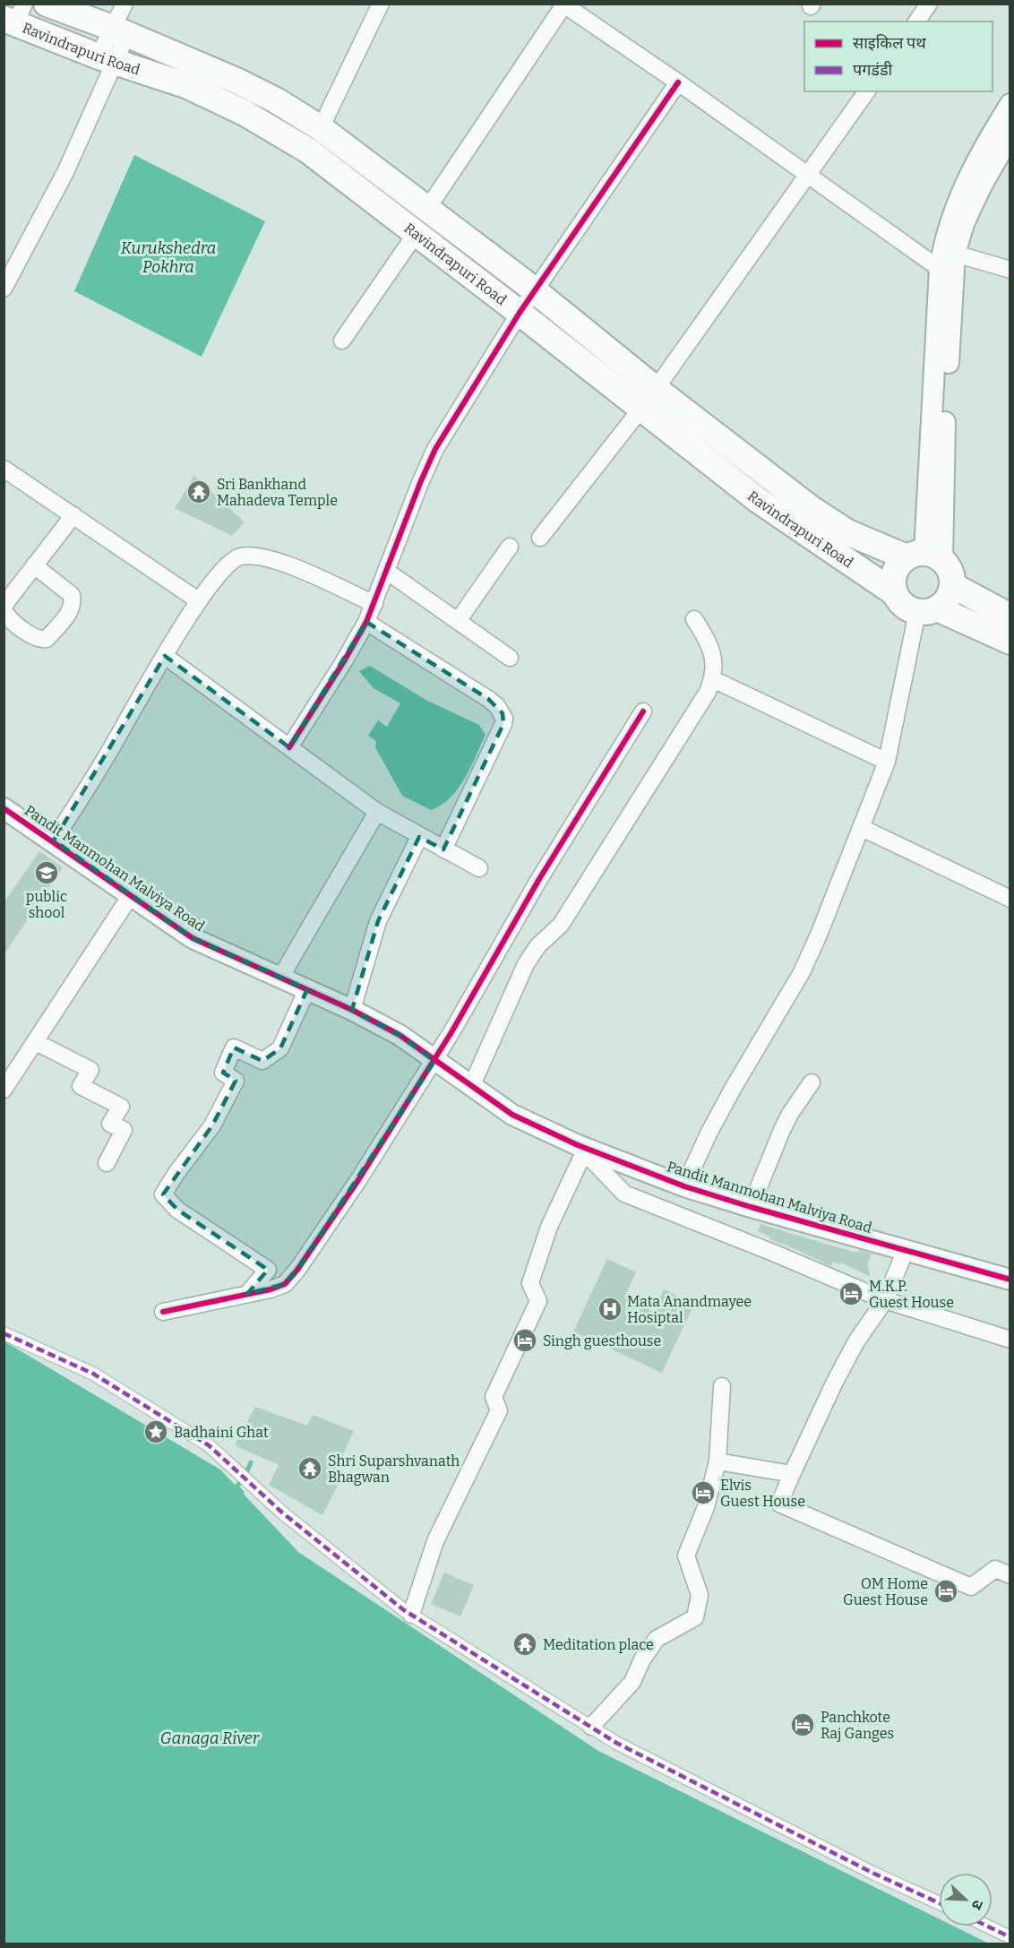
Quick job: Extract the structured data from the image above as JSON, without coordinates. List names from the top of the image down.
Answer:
{
  "streets": {
    "main road": ["Ravindrapuri Road"],
    "street": ["Pandit Manmohan Malviya Road"]
  },
  "water": ["Kurukshedra Pokhra", "Ganaga River"],
  "places": {
    "temple": ["Sri Bankhand Mahadeva Temple", "Shri Suparshvanath Bhagwan", "Meditation place"],
    "school or university": ["public shool"],
    "hotel": [
      "M.K.P. Guest House",
      "Singh guesthouse",
      "Elvis Guest House",
      "OM Home Guest House",
      "Panchkote Raj Ganges"
    ],
    "hospital": ["Mata Anandmayee Hosiptal"],
    "place": ["Badhaini Ghat"]
  },
  "legend": ["साइकिल पथ", "पगडंडी"],
  "north": "bottom right"
}
